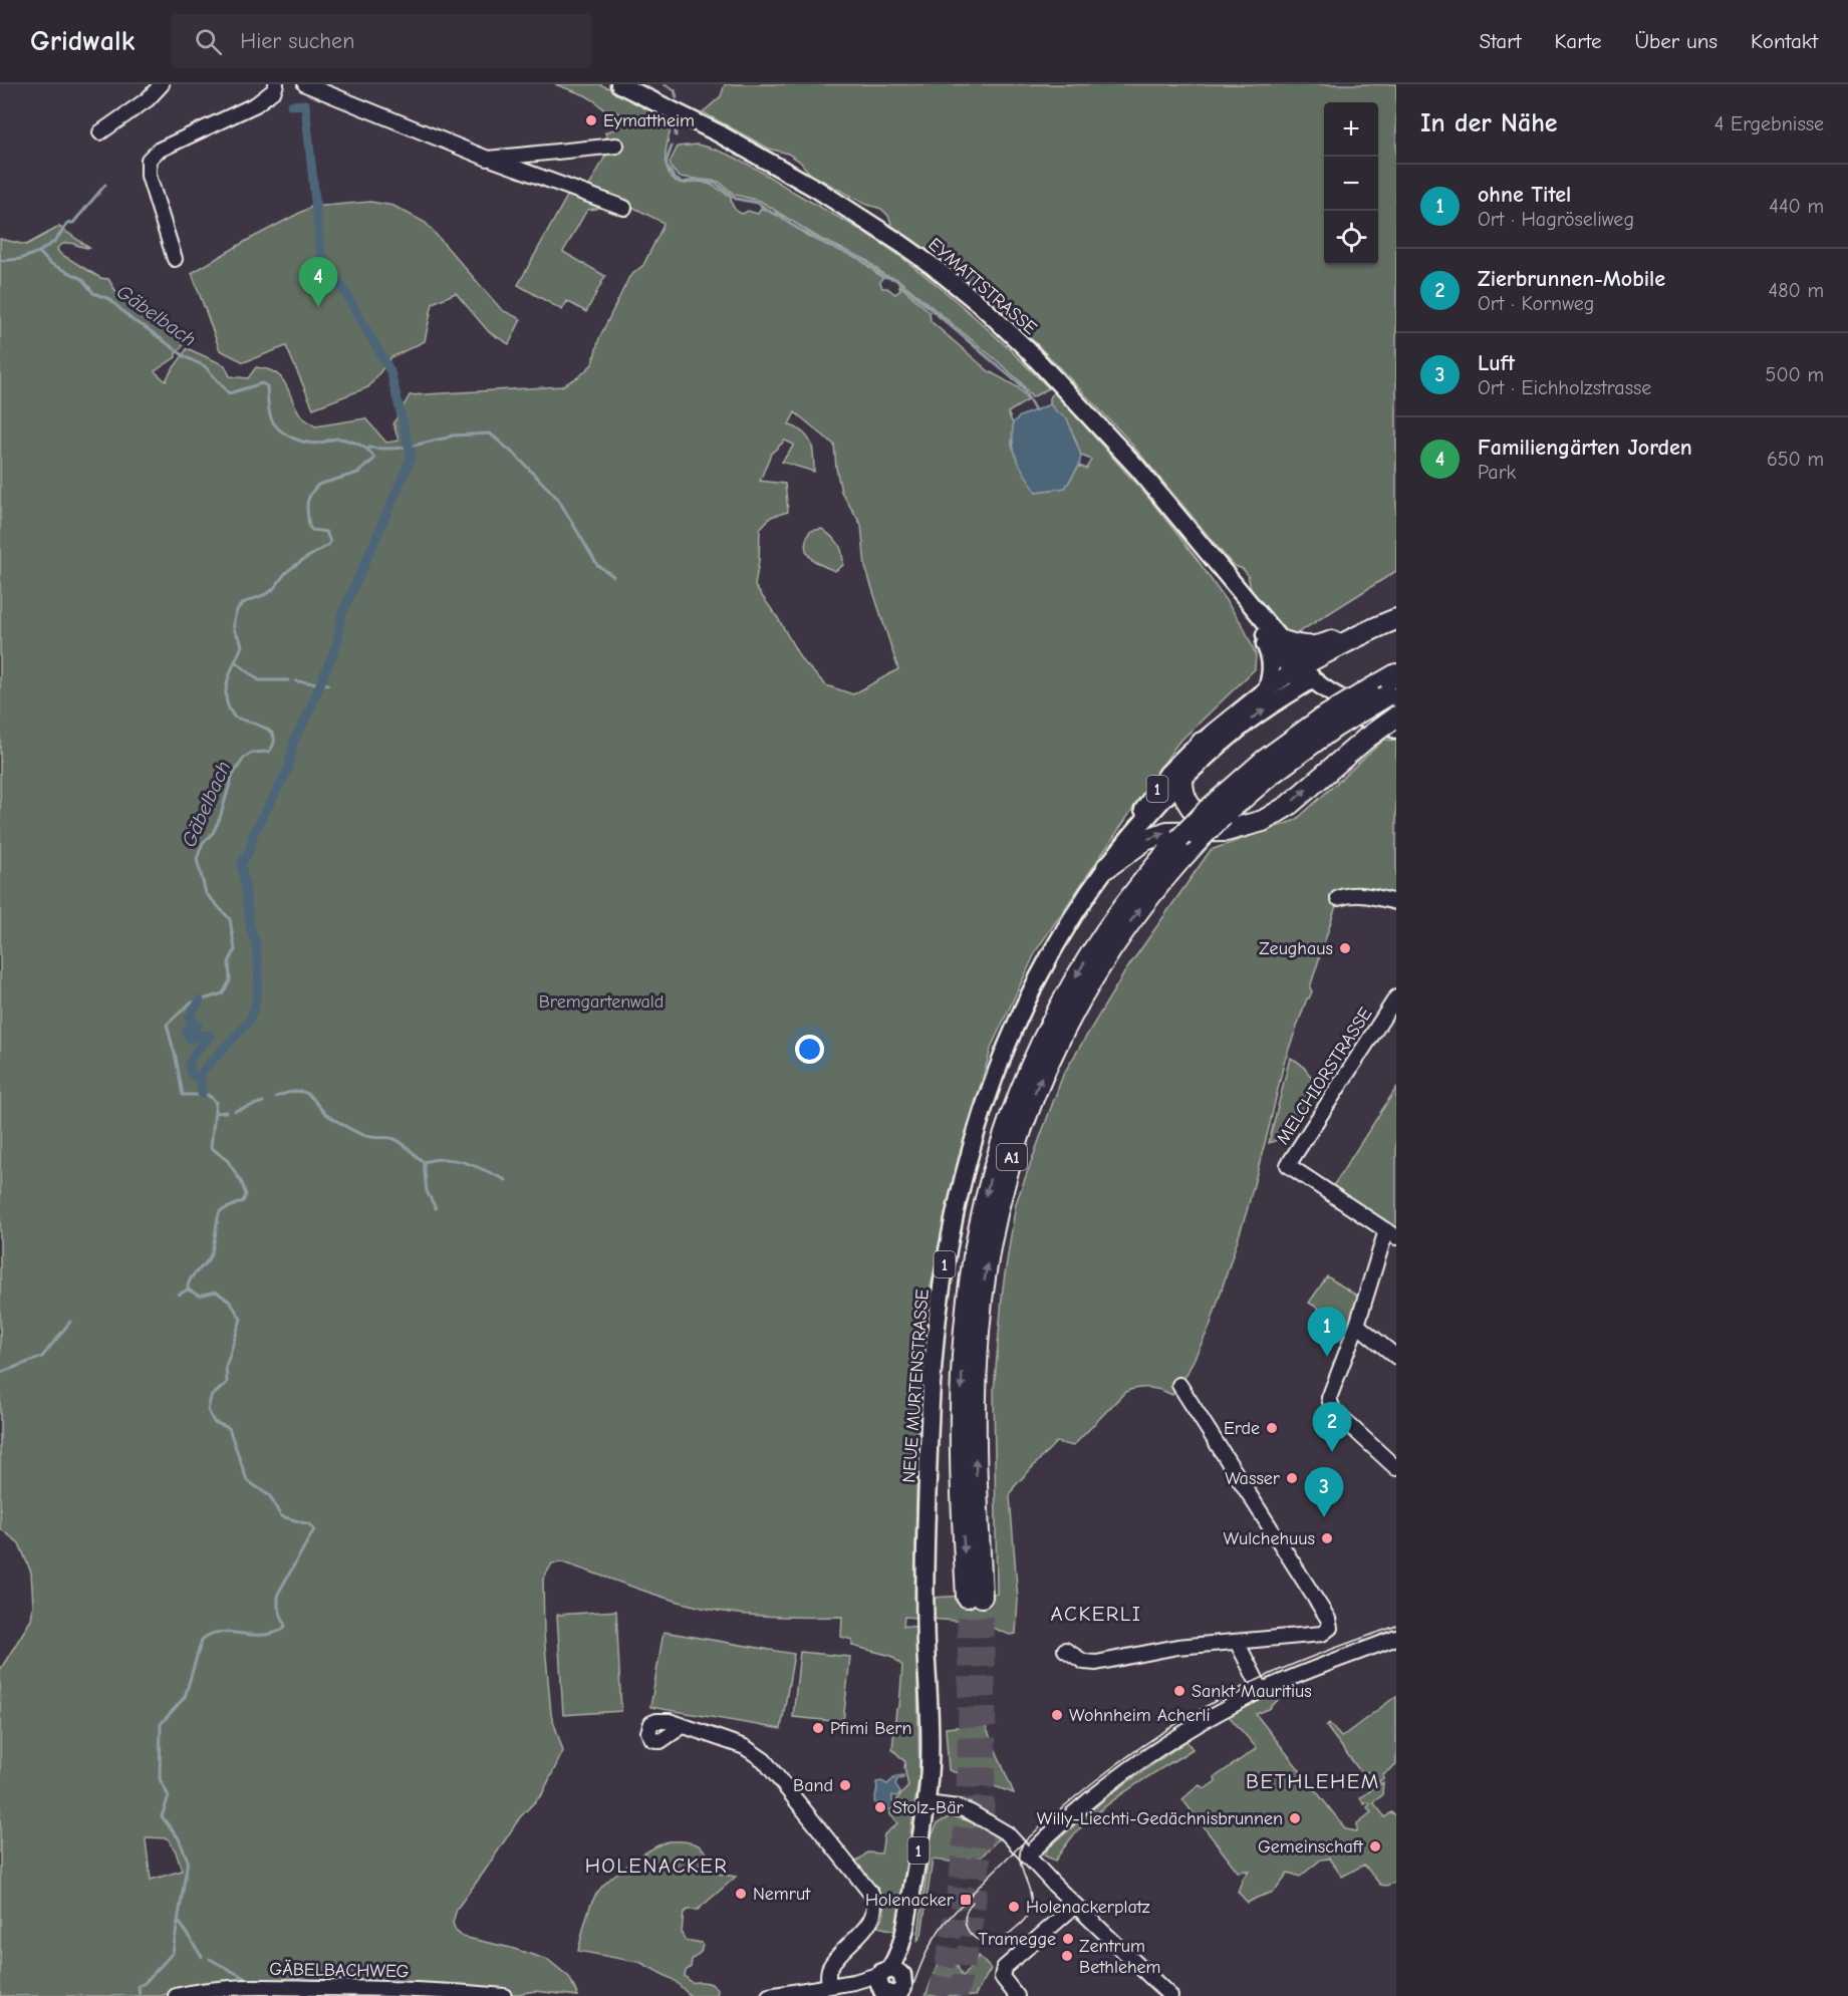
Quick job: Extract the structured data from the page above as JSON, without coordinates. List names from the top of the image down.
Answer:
{
  "streets": {
    "highway": ["A1"],
    "main road": ["EYMATTSTRASSE", "1", "NEUE MURTENSTRASSE"],
    "street": ["MELCHIORSTRASSE", "GÄBELBACHWEG"]
  },
  "crossings": [
    ["EYMATTSTRASSE", "NEUE MURTENSTRASSE"]
  ],
  "districts": ["ACKERLI", "BETHLEHEM", "HOLENACKER"],
  "water": ["Gäbelbach"],
  "parks": ["Bremgartenwald"],
  "places": {
    "other": [
      "Eymattheim",
      "Zeughaus",
      "Erde",
      "Wasser",
      "Wulchehuus",
      "Sankt Mauritius",
      "Wohnheim Acherli",
      "Pfimi Bern",
      "Band",
      "Stolz-Bär",
      "Willy-Liechti-Gedächnisbrunnen",
      "Gemeinschaft",
      "Nemrut",
      "Holenackerplatz",
      "Tramegge",
      "Zentrum Bethlehem"
    ],
    "transit": ["Holenacker"]
  },
  "page": {
    "header": "Gridwalk",
    "search": "Hier suchen",
    "nav": [
      "Start",
      "Karte",
      "Über uns",
      "Kontakt"
    ],
    "heading": ["In der Nähe", "4 Ergebnisse"],
    "map_buttons": ["+", "−"],
    "list": [
      {
        "mark": "1",
        "name": "ohne Titel",
        "note": "Ort · Hagröseliweg",
        "value": "440 m"
      },
      {
        "mark": "2",
        "name": "Zierbrunnen-Mobile",
        "note": "Ort · Kornweg",
        "value": "480 m"
      },
      {
        "mark": "3",
        "name": "Luft",
        "note": "Ort · Eichholzstrasse",
        "value": "500 m"
      },
      {
        "mark": "4",
        "name": "Familiengärten Jorden",
        "note": "Park",
        "value": "650 m"
      }
    ],
    "pins": [
      "4",
      "1",
      "2",
      "3"
    ]
  }
}
